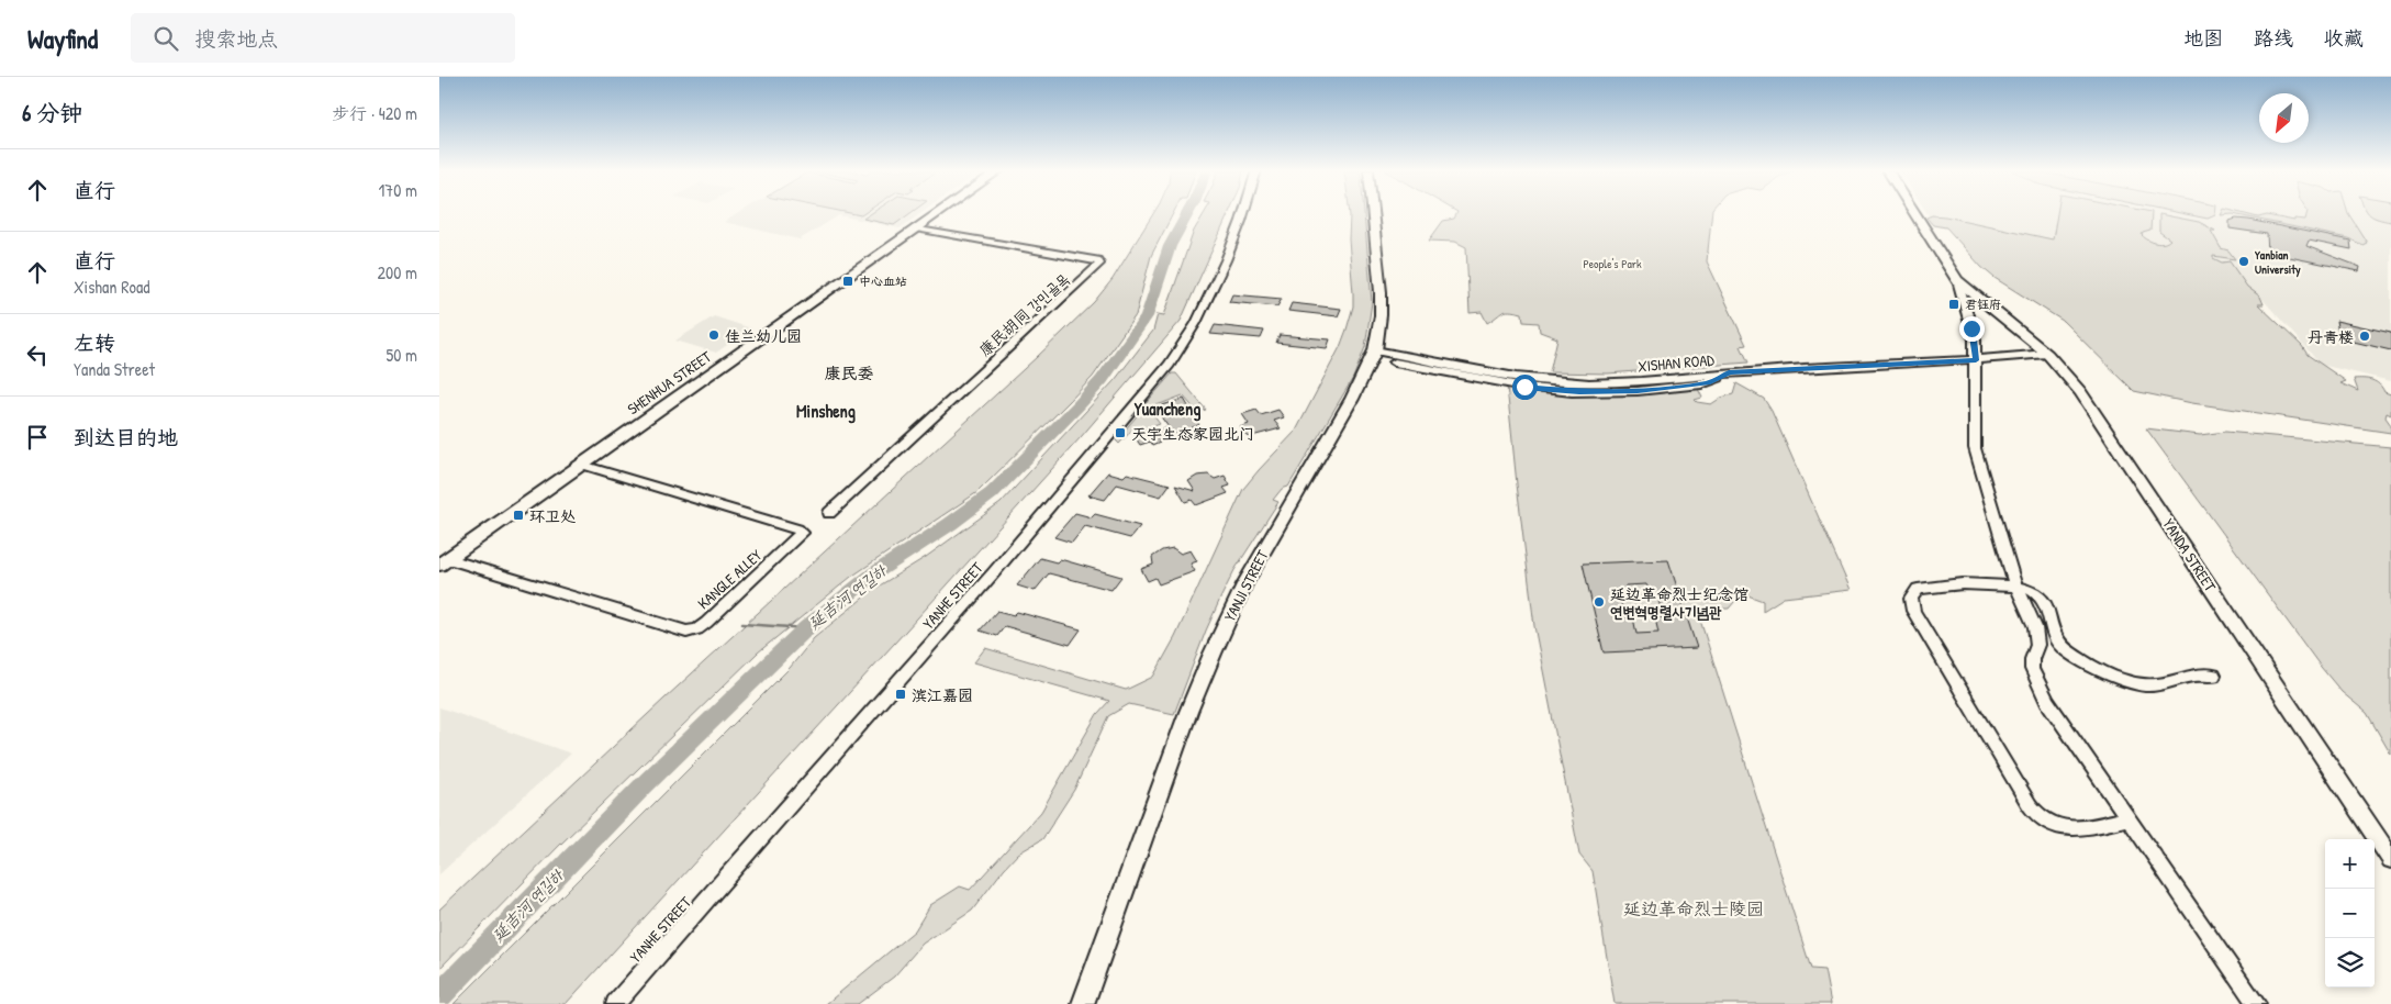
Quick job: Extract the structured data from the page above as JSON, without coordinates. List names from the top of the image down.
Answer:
{
  "streets": {
    "main road": ["SHENHUA STREET", "YANDA STREET", "YANJI STREET"],
    "street": [
      "康民胡同 강민골목",
      "XISHAN ROAD",
      "KANGLE ALLEY",
      "YANHE STREET"
    ]
  },
  "crossings": [
    ["康民胡同 강민골목", "SHENHUA STREET"],
    ["XISHAN ROAD", "YANDA STREET"],
    ["XISHAN ROAD", "YANJI STREET"],
    ["SHENHUA STREET", "KANGLE ALLEY"]
  ],
  "districts": ["康民委", "Yuancheng", "Minsheng"],
  "water": ["延吉河 연길하"],
  "parks": ["People's Park", "延边革命烈士陵园"],
  "places": {
    "other": [
      "Yanbian University",
      "佳兰幼儿园",
      "丹青楼",
      "延边革命烈士纪念馆 연변혁명렬사기념관"
    ],
    "transit": [
      "中心血站",
      "君钰府",
      "天宇生态家园北门",
      "环卫处",
      "滨江嘉园"
    ]
  },
  "north": "bottom left",
  "page": {
    "header": "Wayfind",
    "search": "搜索地点",
    "nav": ["地图", "路线", "收藏"],
    "heading": ["6 分钟", "步行 · 420 m"],
    "list": [
      ["直行", "170 m"],
      ["直行", "Xishan Road", "200 m"],
      ["左转", "Yanda Street", "50 m"],
      "到达目的地"
    ],
    "map_buttons": ["+", "−"]
  }
}
